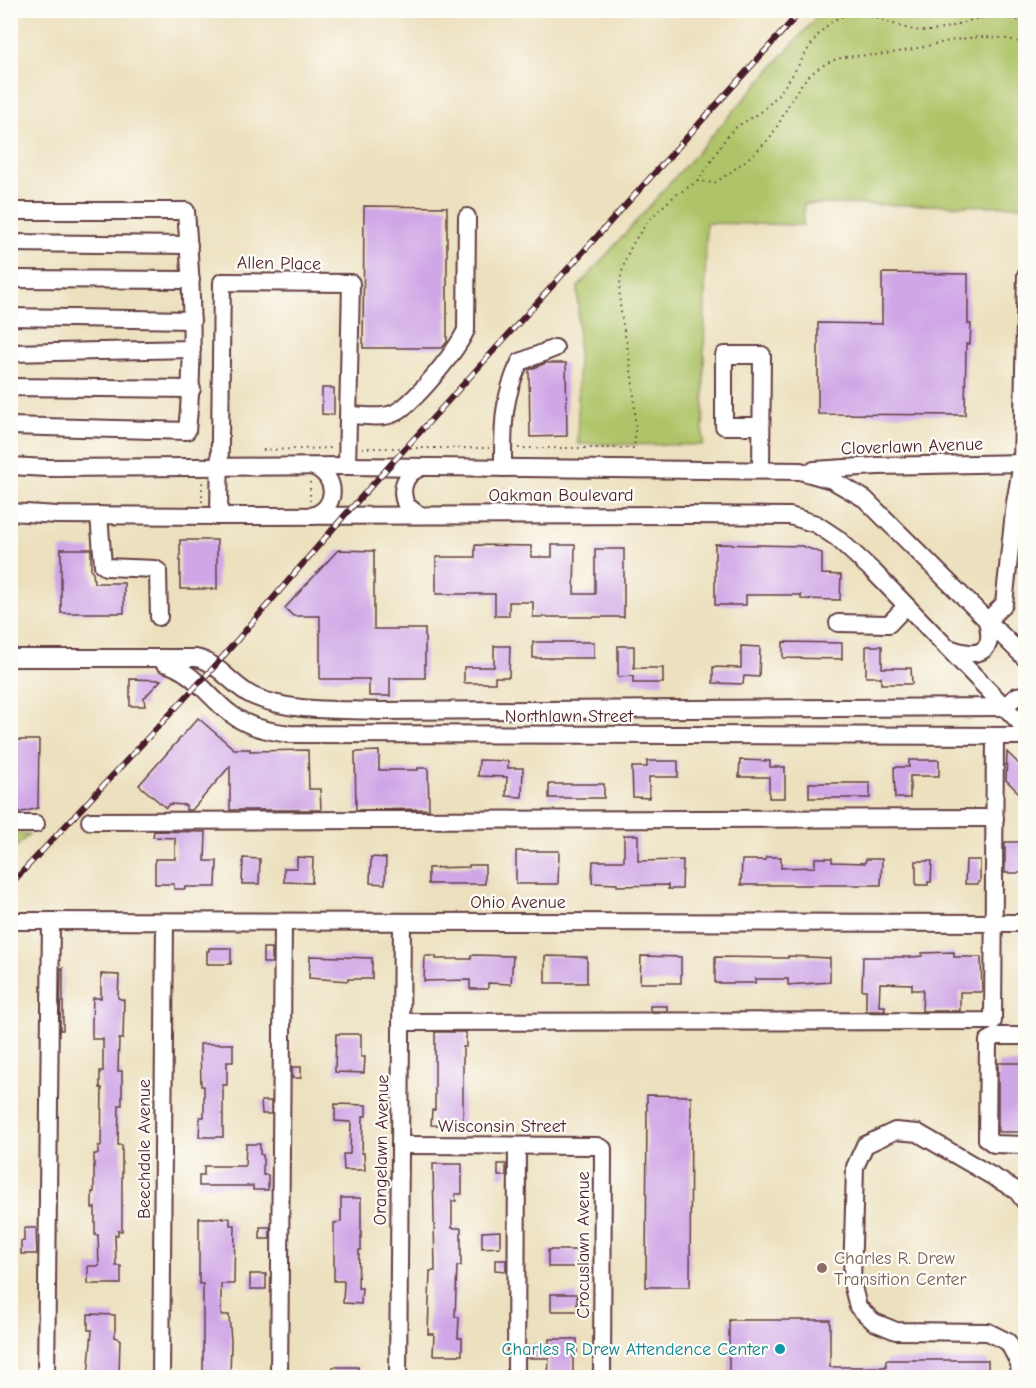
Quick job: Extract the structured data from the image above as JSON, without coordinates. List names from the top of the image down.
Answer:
{
  "streets": {
    "street": [
      "Allen Place",
      "Cloverlawn Avenue",
      "Oakman Boulevard",
      "Northlawn Street",
      "Ohio Avenue",
      "Wisconsin Street",
      "Beechdale Avenue",
      "Orangelawn Avenue",
      "Crocuslawn Avenue"
    ]
  },
  "crossings": [
    ["Allen Place", "Oakman Boulevard"],
    ["Cloverlawn Avenue", "Oakman Boulevard"],
    ["Oakman Boulevard", "Northlawn Street"],
    ["Ohio Avenue", "Beechdale Avenue"],
    ["Ohio Avenue", "Orangelawn Avenue"],
    ["Wisconsin Street", "Orangelawn Avenue"],
    ["Wisconsin Street", "Crocuslawn Avenue"]
  ],
  "places": ["Charles R. Drew Transition Center", "Charles R Drew Attendence Center"]
}
